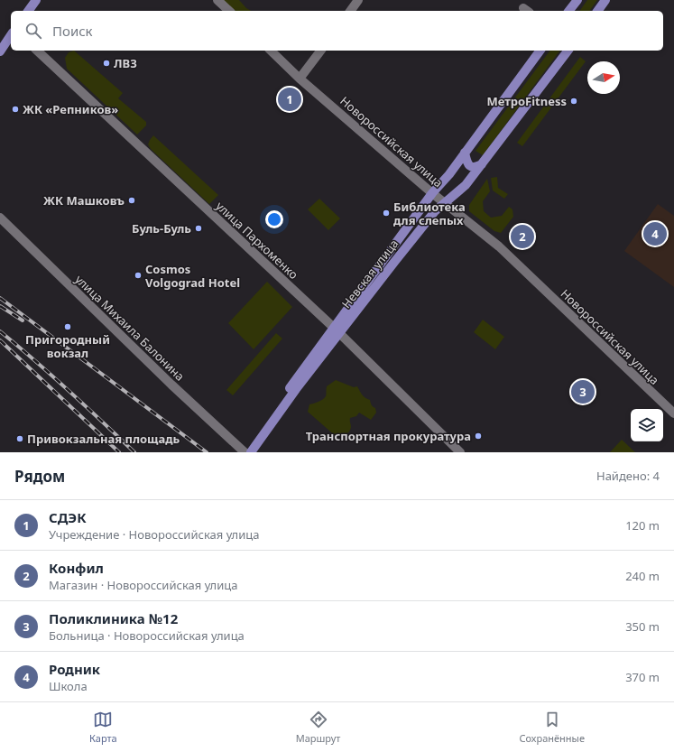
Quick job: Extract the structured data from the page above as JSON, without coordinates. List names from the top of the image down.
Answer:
{
  "streets": {
    "main road": ["Невская улица"],
    "street": ["Новороссийская улица", "улица Пархоменко", "улица Михаила Балонина"]
  },
  "crossings": [
    ["Новороссийская улица", "Невская улица"],
    ["улица Пархоменко", "Невская улица"],
    ["Невская улица", "улица Михаила Балонина"]
  ],
  "places": [
    "ЛВЗ",
    "МетроFitness",
    "ЖК «Репников»",
    "ЖК Машковъ",
    "Библиотека для слепых",
    "Буль-Буль",
    "Cosmos Volgograd Hotel",
    "Пригородный вокзал",
    "Транспортная прокуратура",
    "Привокзальная площадь"
  ],
  "north": "right",
  "page": {
    "search": "Поиск",
    "pins": [
      "1",
      "4",
      "2",
      "3"
    ],
    "heading": ["Рядом", "Найдено: 4"],
    "list": [
      {
        "mark": "1",
        "name": "СДЭК",
        "note": "Учреждение · Новороссийская улица",
        "value": "120 m"
      },
      {
        "mark": "2",
        "name": "Конфил",
        "note": "Магазин · Новороссийская улица",
        "value": "240 m"
      },
      {
        "mark": "3",
        "name": "Поликлиника №12",
        "note": "Больница · Новороссийская улица",
        "value": "350 m"
      },
      {
        "mark": "4",
        "name": "Родник",
        "note": "Школа",
        "value": "370 m"
      }
    ],
    "nav": ["Карта", "Маршрут", "Сохранённые"]
  }
}
